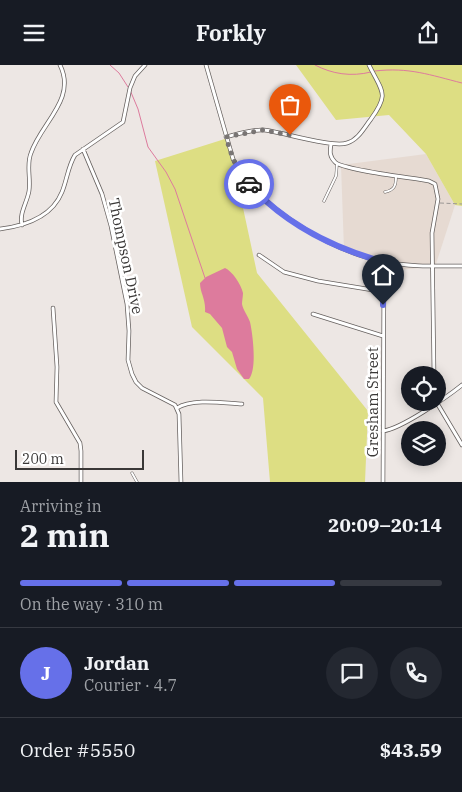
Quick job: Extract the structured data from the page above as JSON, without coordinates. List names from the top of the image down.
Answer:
{
  "streets": {
    "street": ["Thompson Drive", "Gresham Street"]
  },
  "scale_bar": "200 m",
  "page": {
    "header": "Forkly",
    "scale": "200 m",
    "heading": ["2 min", "Arriving in", "20:09–20:14"],
    "panel": [
      "Jordan",
      "Courier · 4.7",
      "Order #5550",
      "$43.59"
    ],
    "bar": "On the way · 310 m",
    "round": "J"
  }
}
